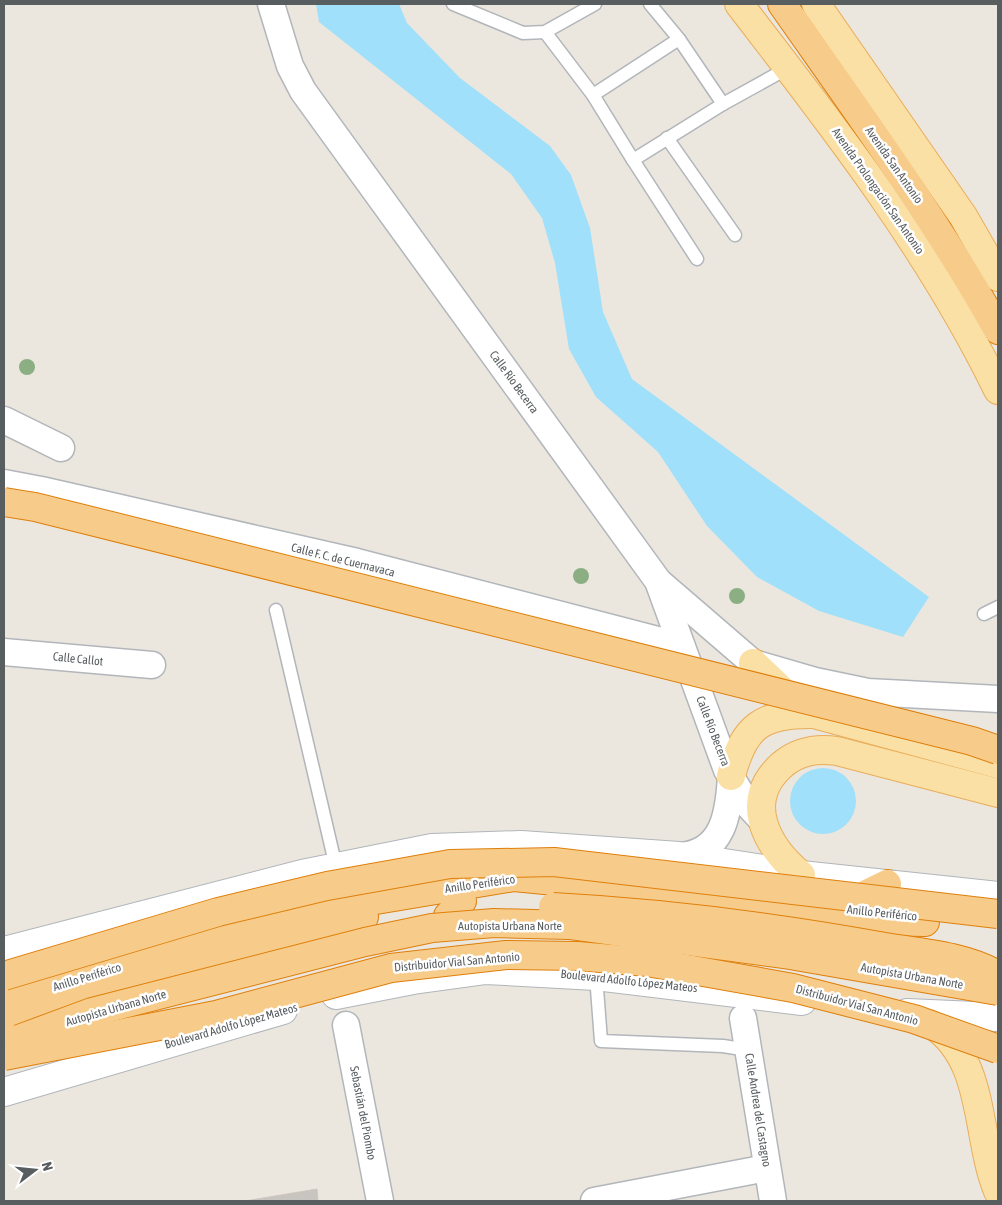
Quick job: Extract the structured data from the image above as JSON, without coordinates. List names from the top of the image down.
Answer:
{
  "streets": {
    "highway": [
      "Avenida San Antonio",
      "Anillo Periférico",
      "Autopista Urbana Norte",
      "Distribuidor Vial San Antonio"
    ],
    "main road": ["Avenida Prolongación San Antonio", "Boulevard Adolfo López Mateos"],
    "street": [
      "Calle Río Becerra",
      "Calle F. C. de Cuernavaca",
      "Calle Callot",
      "Calle Andrea del Castagno",
      "Sebastián del Piombo"
    ]
  },
  "crossings": [
    ["Calle Río Becerra", "Calle F. C. de Cuernavaca"]
  ],
  "north": "right"
}
